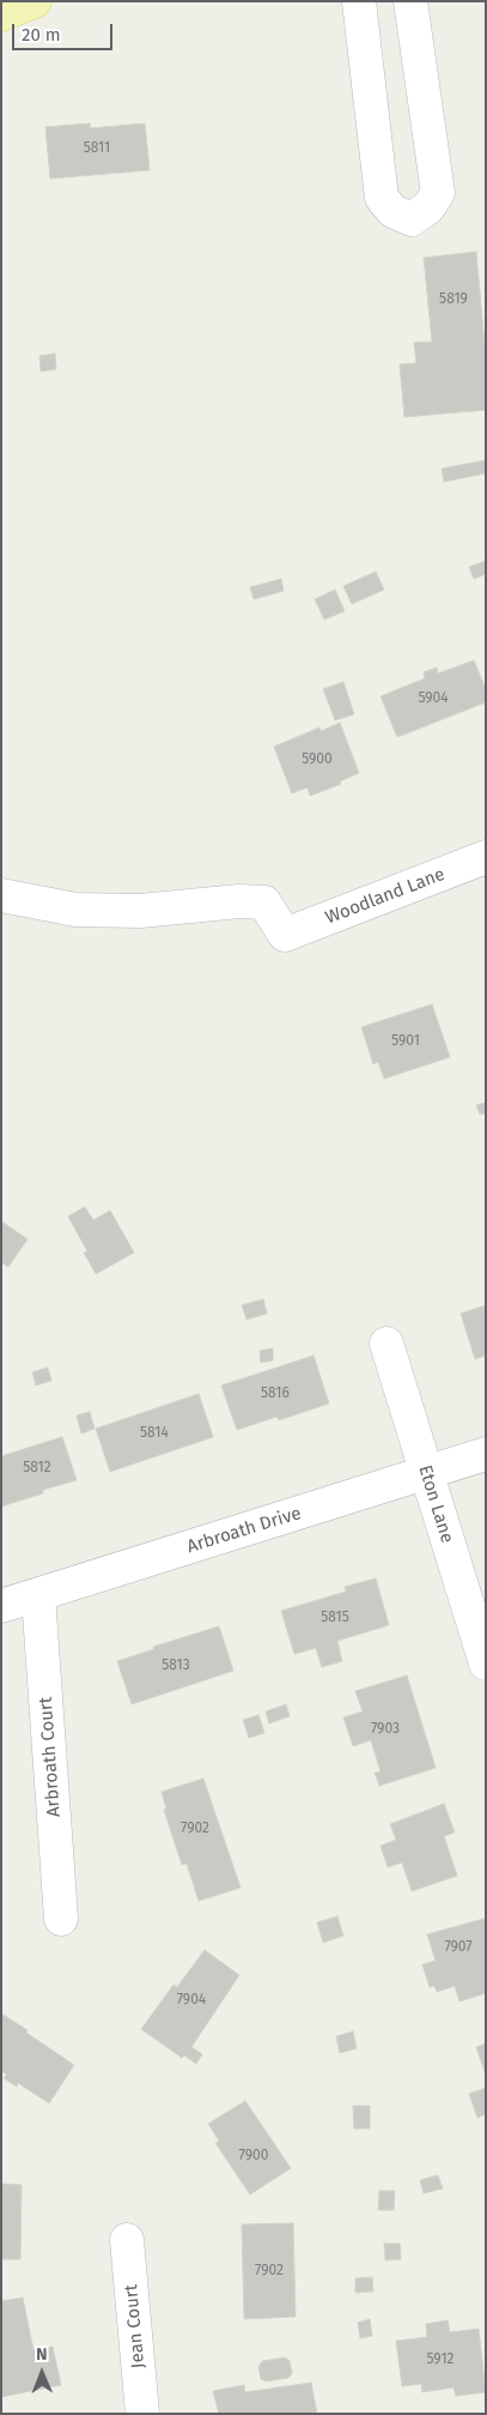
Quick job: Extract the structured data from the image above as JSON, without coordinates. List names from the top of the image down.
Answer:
{
  "streets": {
    "street": [
      "Woodland Lane",
      "Eton Lane",
      "Arbroath Drive",
      "Arbroath Court",
      "Jean Court"
    ]
  },
  "crossings": [
    ["Eton Lane", "Arbroath Drive"],
    ["Arbroath Drive", "Arbroath Court"]
  ],
  "house_numbers": [
    "5811",
    "5819",
    "5904",
    "5900",
    "5901",
    "5816",
    "5814",
    "5812",
    "5815",
    "5813",
    "7903",
    "7902",
    "7907",
    "7904",
    "7900",
    "7902",
    "5912"
  ],
  "scale_bar": "20 m",
  "north": "top"
}
